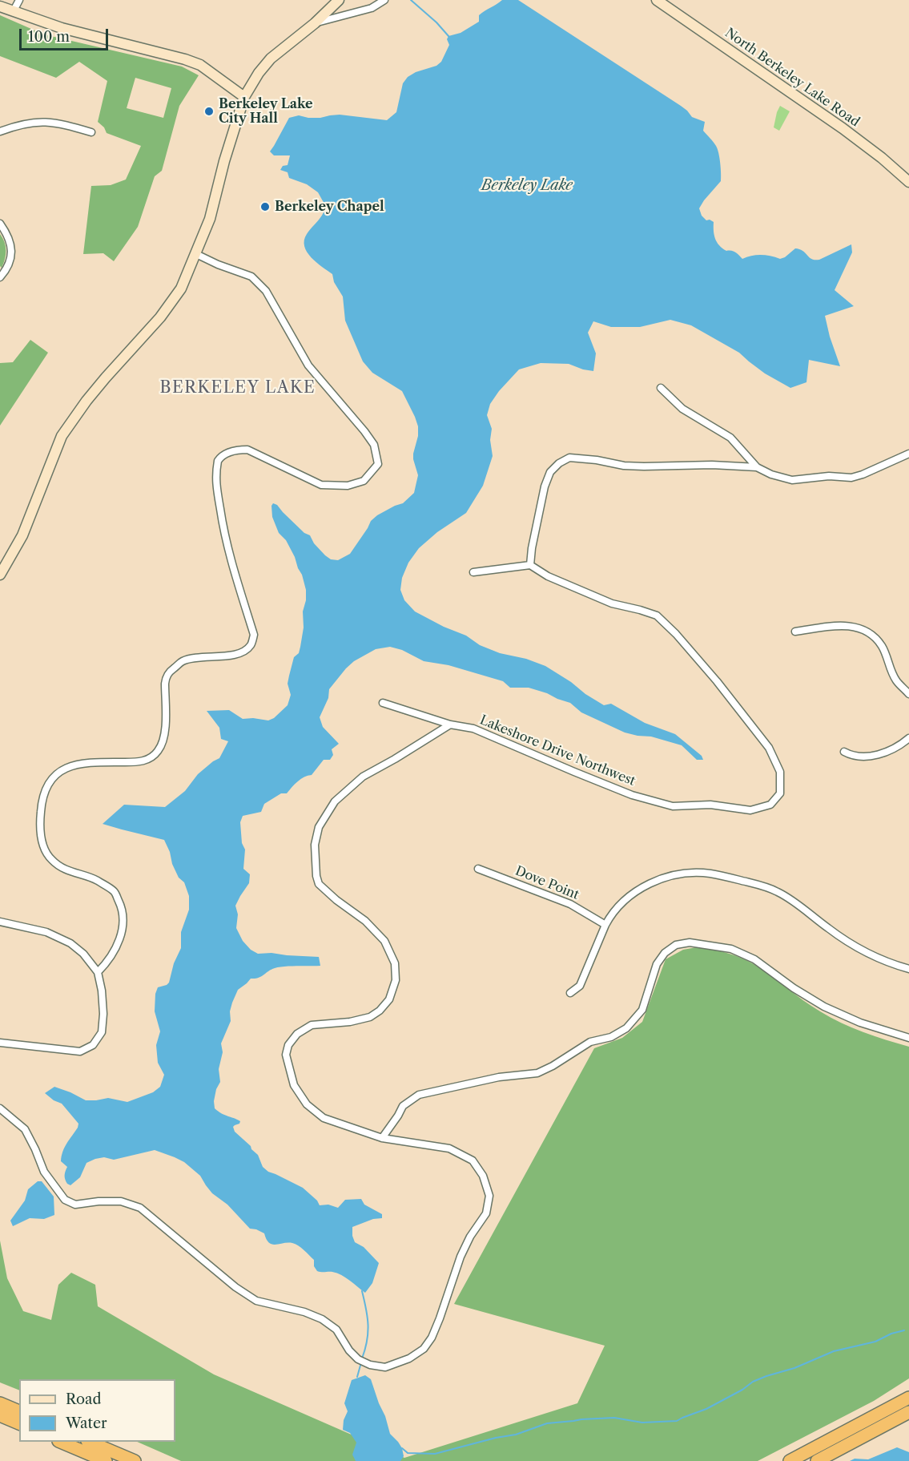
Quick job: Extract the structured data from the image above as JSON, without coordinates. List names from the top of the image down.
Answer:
{
  "streets": {
    "street": ["North Berkeley Lake Road", "Lakeshore Drive Northwest", "Dove Point"]
  },
  "districts": ["BERKELEY LAKE"],
  "water": ["Berkeley Lake"],
  "places": ["Berkeley Lake City Hall", "Berkeley Chapel"],
  "legend": ["Road", "Water"],
  "scale_bar": "100 m"
}
